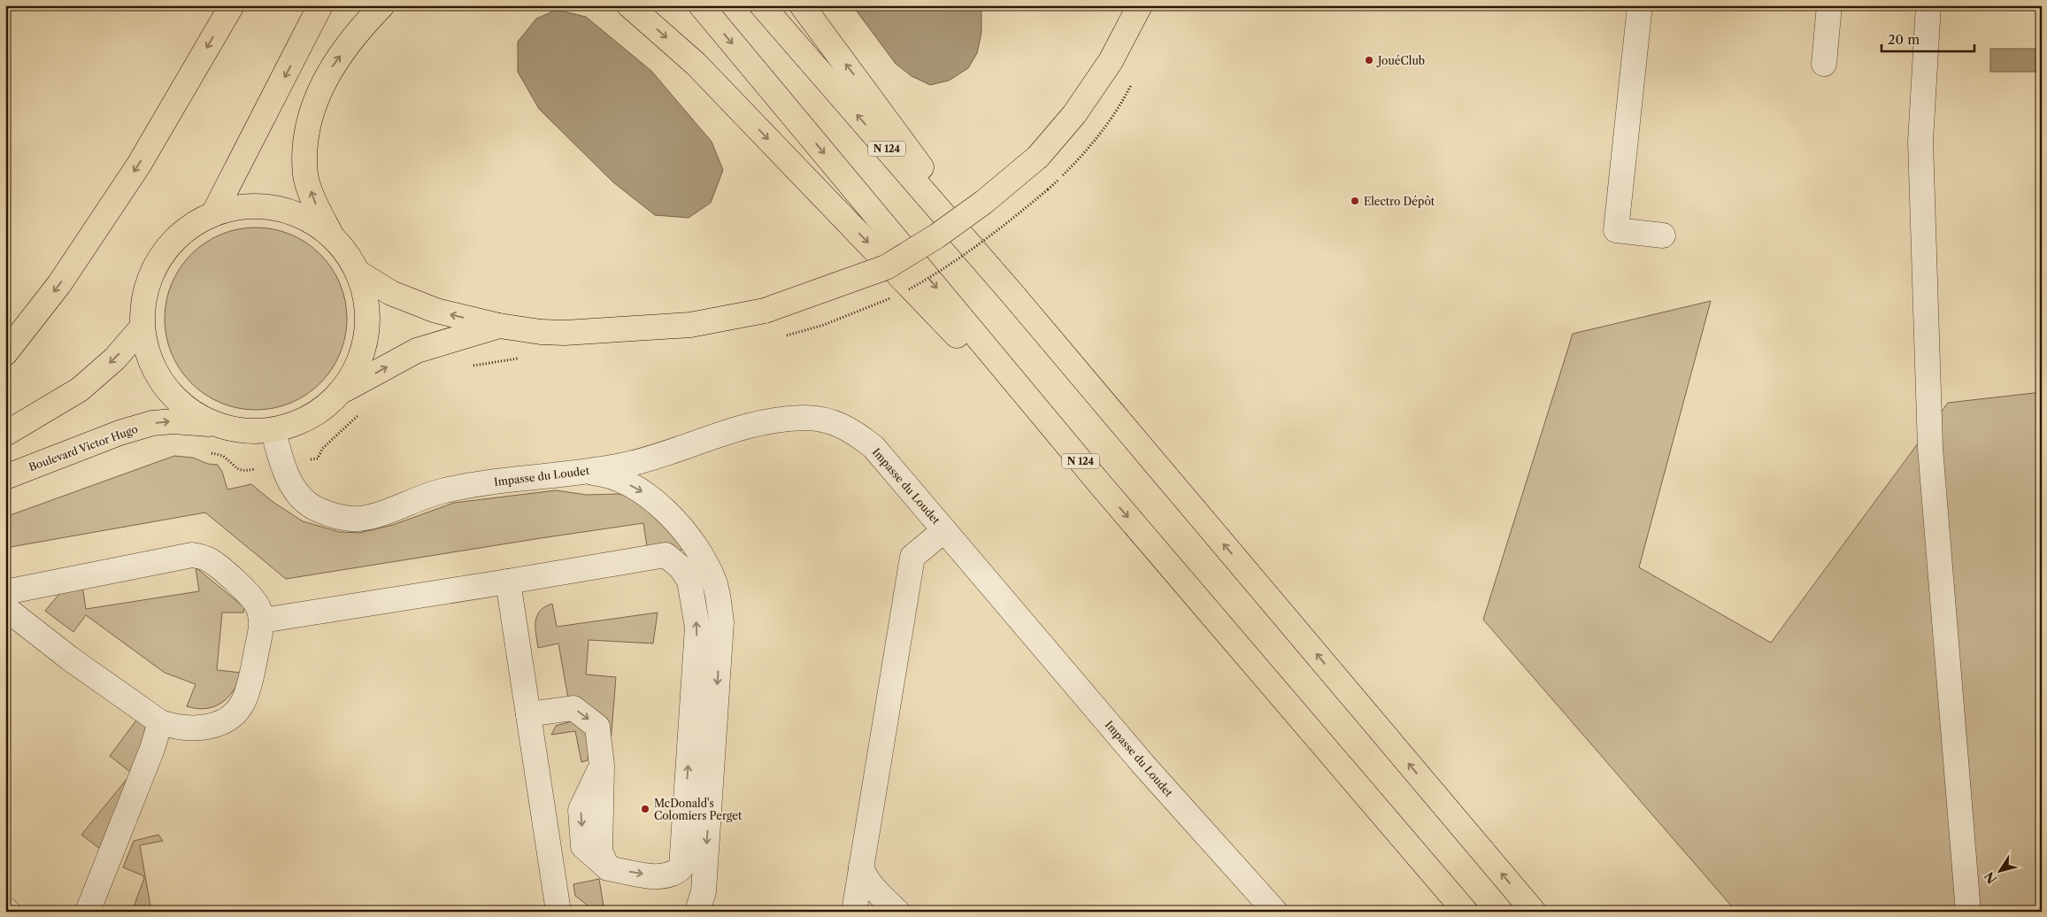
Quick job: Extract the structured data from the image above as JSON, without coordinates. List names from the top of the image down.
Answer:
{
  "streets": {
    "main road": ["N 124", "Boulevard Victor Hugo"],
    "street": ["Impasse du Loudet"]
  },
  "places": ["JouéClub", "Electro Dépôt", "McDonald's Colomiers Perget"],
  "scale_bar": "20 m",
  "north": "bottom left"
}
